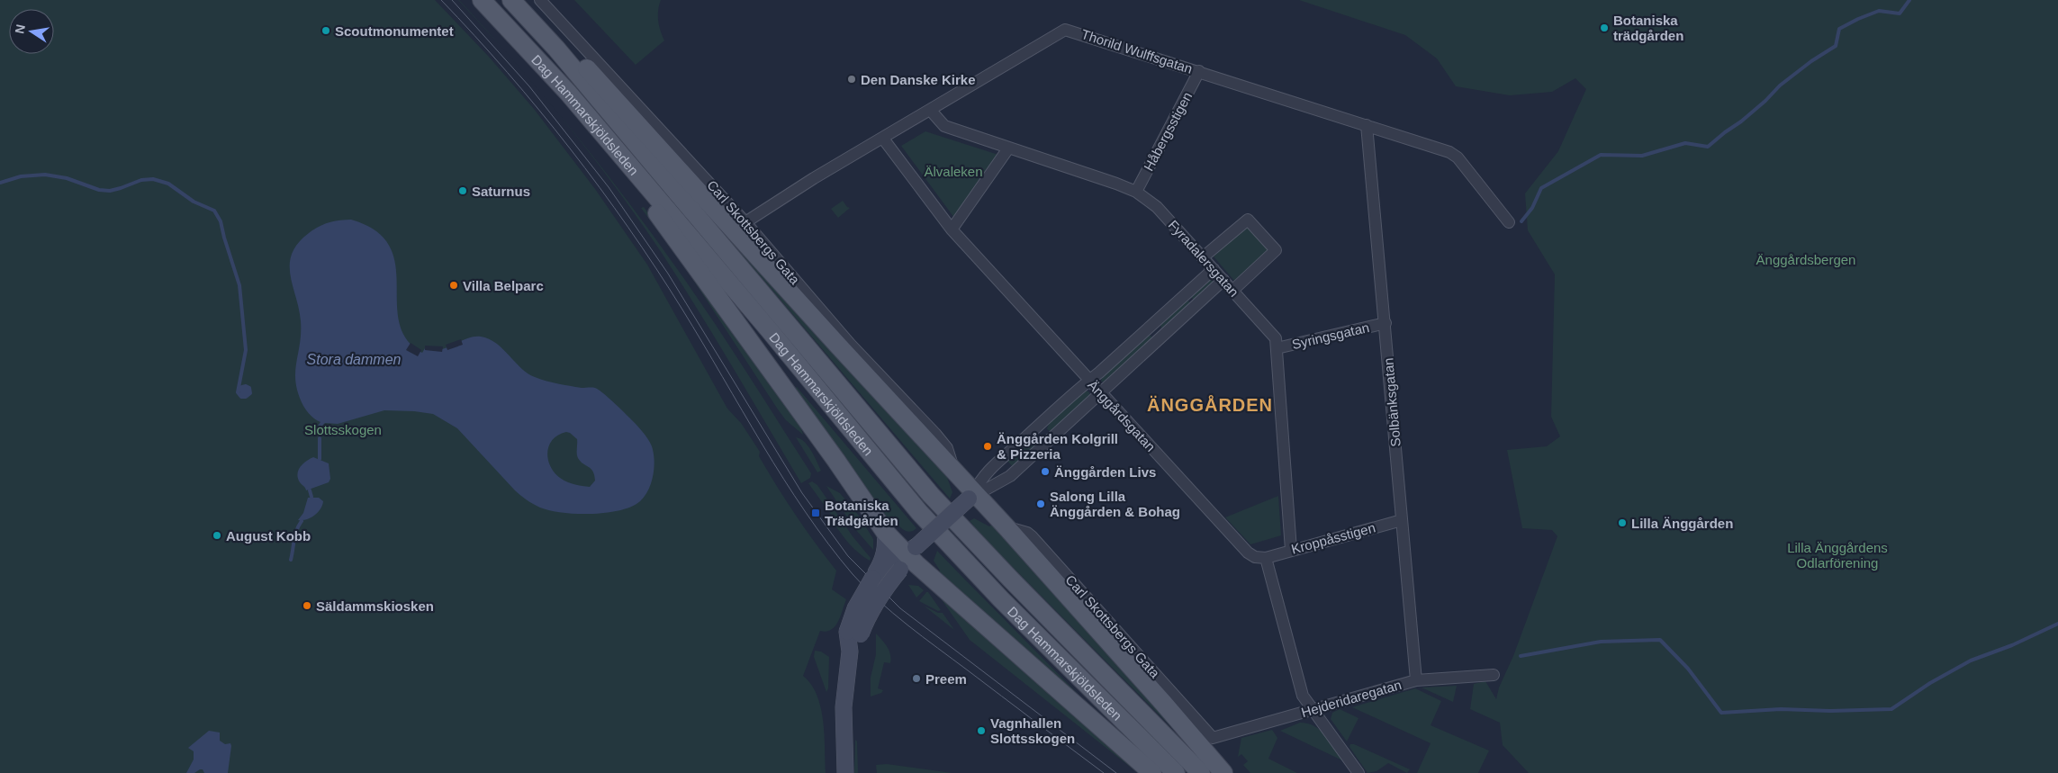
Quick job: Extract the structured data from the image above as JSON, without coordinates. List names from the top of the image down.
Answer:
{
  "streets": {
    "main road": ["Dag Hammarskjöldsleden"],
    "street": [
      "Thorild Wulffsgatan",
      "Håbergsstigen",
      "Carl Skottsbergs Gata",
      "Fyradalersgatan",
      "Syringsgatan",
      "Solbänksgatan",
      "Änggårdsgatan",
      "Kroppåsstigen",
      "Hejderidaregatan"
    ]
  },
  "crossings": [
    ["Thorild Wulffsgatan", "Håbergsstigen"],
    ["Thorild Wulffsgatan", "Carl Skottsbergs Gata"],
    ["Thorild Wulffsgatan", "Fyradalersgatan"],
    ["Thorild Wulffsgatan", "Solbänksgatan"],
    ["Thorild Wulffsgatan", "Änggårdsgatan"],
    ["Håbergsstigen", "Fyradalersgatan"],
    ["Carl Skottsbergs Gata", "Hejderidaregatan"],
    ["Fyradalersgatan", "Syringsgatan"],
    ["Fyradalersgatan", "Kroppåsstigen"],
    ["Syringsgatan", "Solbänksgatan"],
    ["Solbänksgatan", "Kroppåsstigen"],
    ["Solbänksgatan", "Hejderidaregatan"],
    ["Änggårdsgatan", "Kroppåsstigen"]
  ],
  "districts": ["ÄNGGÅRDEN"],
  "water": ["Stora dammen"],
  "parks": [
    "Älvaleken",
    "Änggårdsbergen",
    "Slottsskogen",
    "Lilla Änggårdens Odlarförening"
  ],
  "places": {
    "other": [
      "Botaniska trädgården",
      "Scoutmonumentet",
      "Den Danske Kirke",
      "Saturnus",
      "Villa Belparc",
      "Änggården Kolgrill & Pizzeria",
      "Änggården Livs",
      "Salong Lilla Änggården & Bohag",
      "Lilla Änggården",
      "August Kobb",
      "Säldammskiosken",
      "Preem",
      "Vagnhallen Slottsskogen"
    ],
    "transit": ["Botaniska Trädgården"]
  },
  "north": "left"
}
